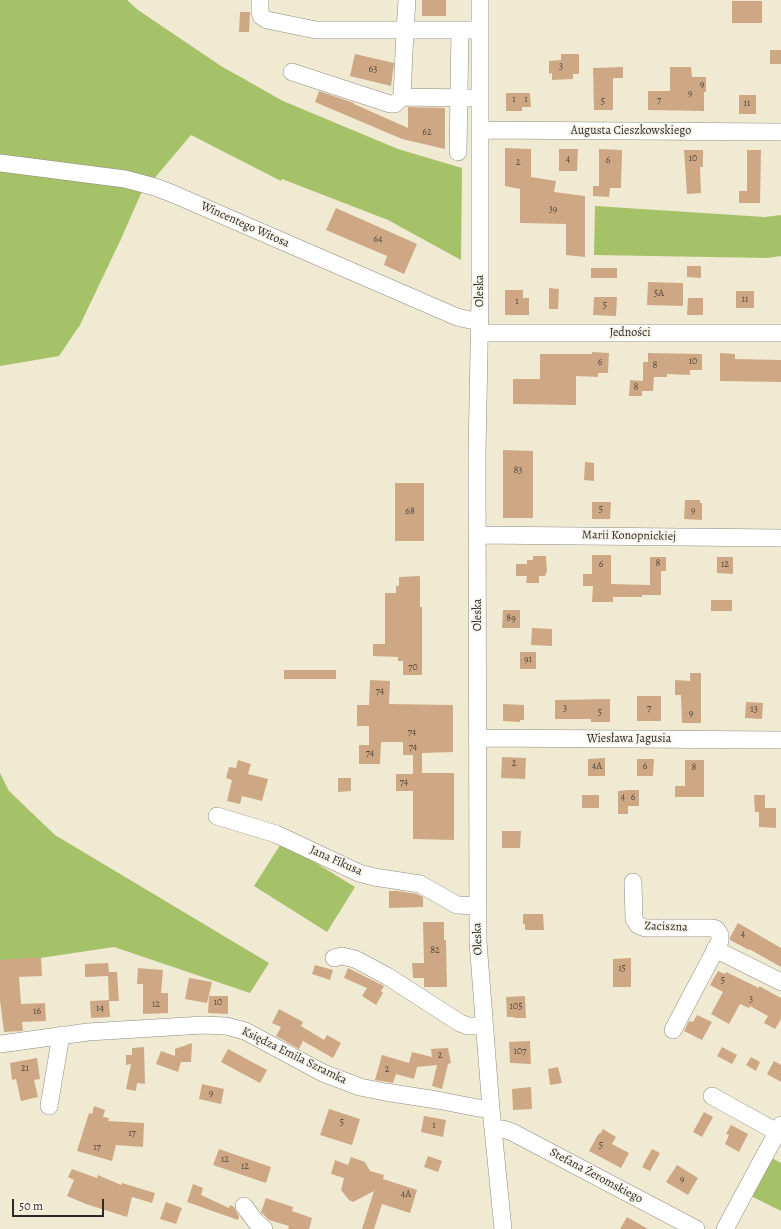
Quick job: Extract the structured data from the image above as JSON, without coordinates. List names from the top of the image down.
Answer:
{
  "streets": {
    "street": [
      "Augusta Cieszkowskiego",
      "Wincentego Witosa",
      "Oleska",
      "Jedności",
      "Marii Konopnickiej",
      "Wiesława Jagusia",
      "Jana Fikusa",
      "Zaciszna",
      "Księdza Emila Szramka",
      "Stefana Żeromskiego"
    ]
  },
  "crossings": [
    ["Augusta Cieszkowskiego", "Oleska"],
    ["Wincentego Witosa", "Oleska"],
    ["Wincentego Witosa", "Jedności"],
    ["Oleska", "Jedności"],
    ["Oleska", "Marii Konopnickiej"],
    ["Oleska", "Wiesława Jagusia"],
    ["Oleska", "Jana Fikusa"],
    ["Oleska", "Księdza Emila Szramka"],
    ["Oleska", "Stefana Żeromskiego"]
  ],
  "house_numbers": [
    "3",
    "63",
    "9",
    "9",
    "1",
    "1",
    "7",
    "5",
    "11",
    "62",
    "10",
    "4",
    "6",
    "2",
    "39",
    "64",
    "5A",
    "11",
    "1",
    "5",
    "10",
    "6",
    "8",
    "8",
    "83",
    "5",
    "9",
    "68",
    "8",
    "6",
    "12",
    "89",
    "91",
    "70",
    "74",
    "3",
    "7",
    "13",
    "5",
    "9",
    "74",
    "74",
    "74",
    "2",
    "4A",
    "6",
    "8",
    "74",
    "4",
    "6",
    "4",
    "82",
    "15",
    "5",
    "3",
    "10",
    "12",
    "105",
    "14",
    "16",
    "107",
    "2",
    "21",
    "2",
    "9",
    "5",
    "1",
    "17",
    "5",
    "17",
    "12",
    "12",
    "9",
    "4A"
  ],
  "scale_bar": "50 m"
}
